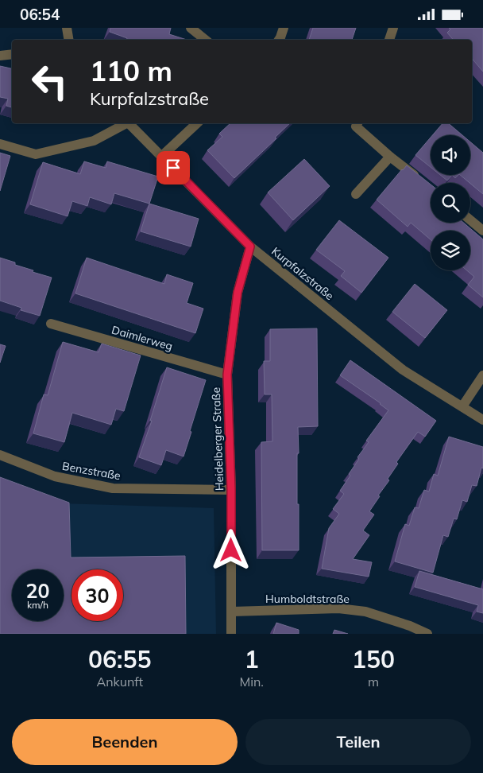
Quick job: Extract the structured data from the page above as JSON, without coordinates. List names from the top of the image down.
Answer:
{
  "streets": {
    "street": [
      "Kurpfalzstraße",
      "Daimlerweg",
      "Heidelberger Straße",
      "Benzstraße",
      "Humboldtstraße"
    ]
  },
  "crossings": [
    ["Kurpfalzstraße", "Heidelberger Straße"],
    ["Daimlerweg", "Heidelberger Straße"],
    ["Heidelberger Straße", "Benzstraße"],
    ["Heidelberger Straße", "Humboldtstraße"]
  ],
  "page": {
    "status": "06:54",
    "turn": ["110 m", "Kurpfalzstraße"],
    "speed": "20 km/h",
    "limit": "30",
    "eta": [
      "06:55",
      "Ankunft",
      "1",
      "Min.",
      "150",
      "m"
    ],
    "buttons": ["Beenden", "Teilen"]
  }
}
